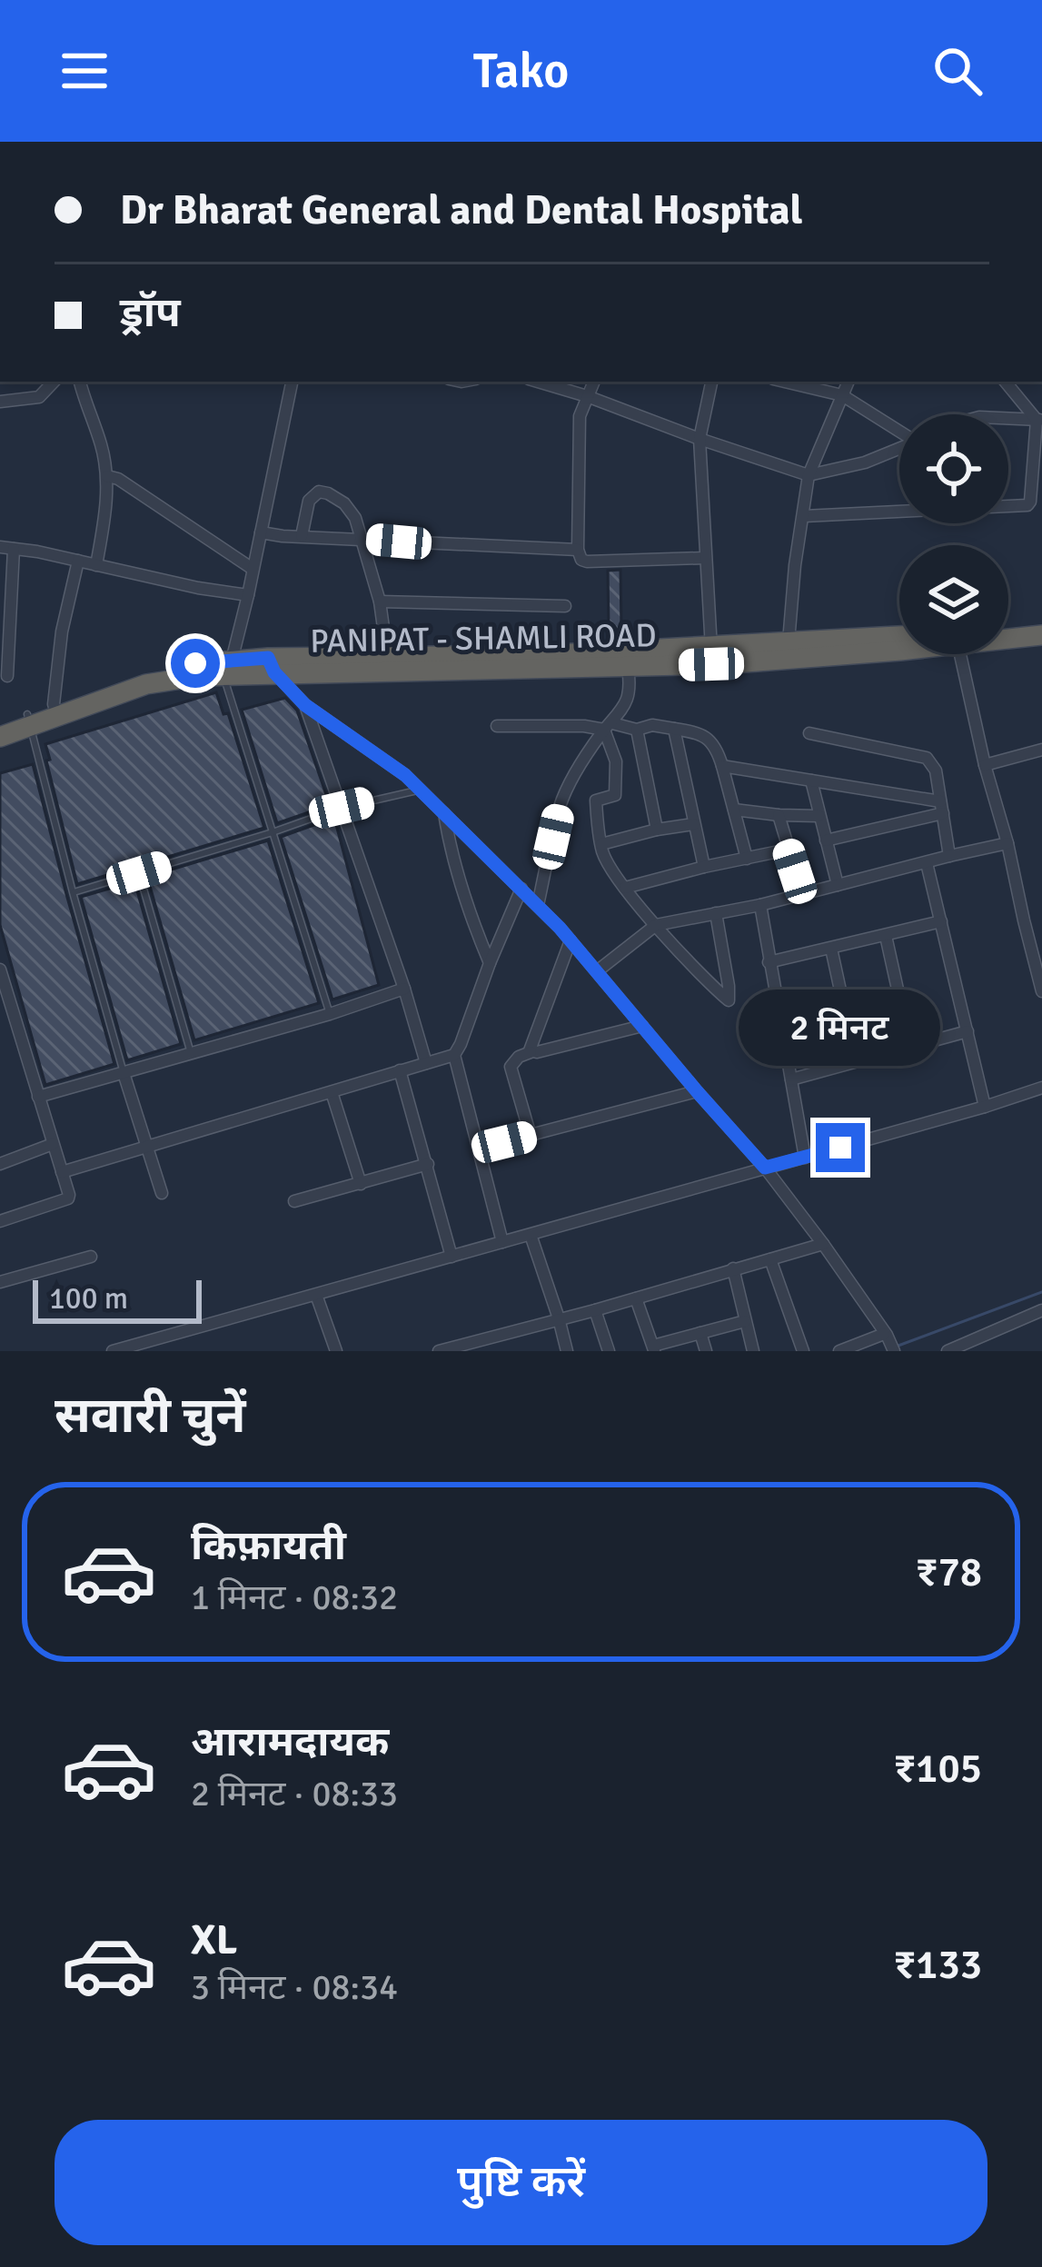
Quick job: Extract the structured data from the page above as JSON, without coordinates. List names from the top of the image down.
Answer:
{
  "streets": {
    "highway": ["PANIPAT - SHAMLI ROAD"]
  },
  "scale_bar": "100 m",
  "page": {
    "header": "Tako",
    "banner": ["Dr Bharat General and Dental Hospital", "ड्रॉप"],
    "bubble": "2 मिनट",
    "scale": "100 m",
    "heading": "सवारी चुनें",
    "list": [
      {
        "name": "किफ़ायती",
        "note": "1 मिनट · 08:32",
        "value": "₹78"
      },
      {
        "name": "आरामदायक",
        "note": "2 मिनट · 08:33",
        "value": "₹105"
      },
      {
        "name": "XL",
        "note": "3 मिनट · 08:34",
        "value": "₹133"
      }
    ],
    "buttons": "पुष्टि करें"
  }
}
